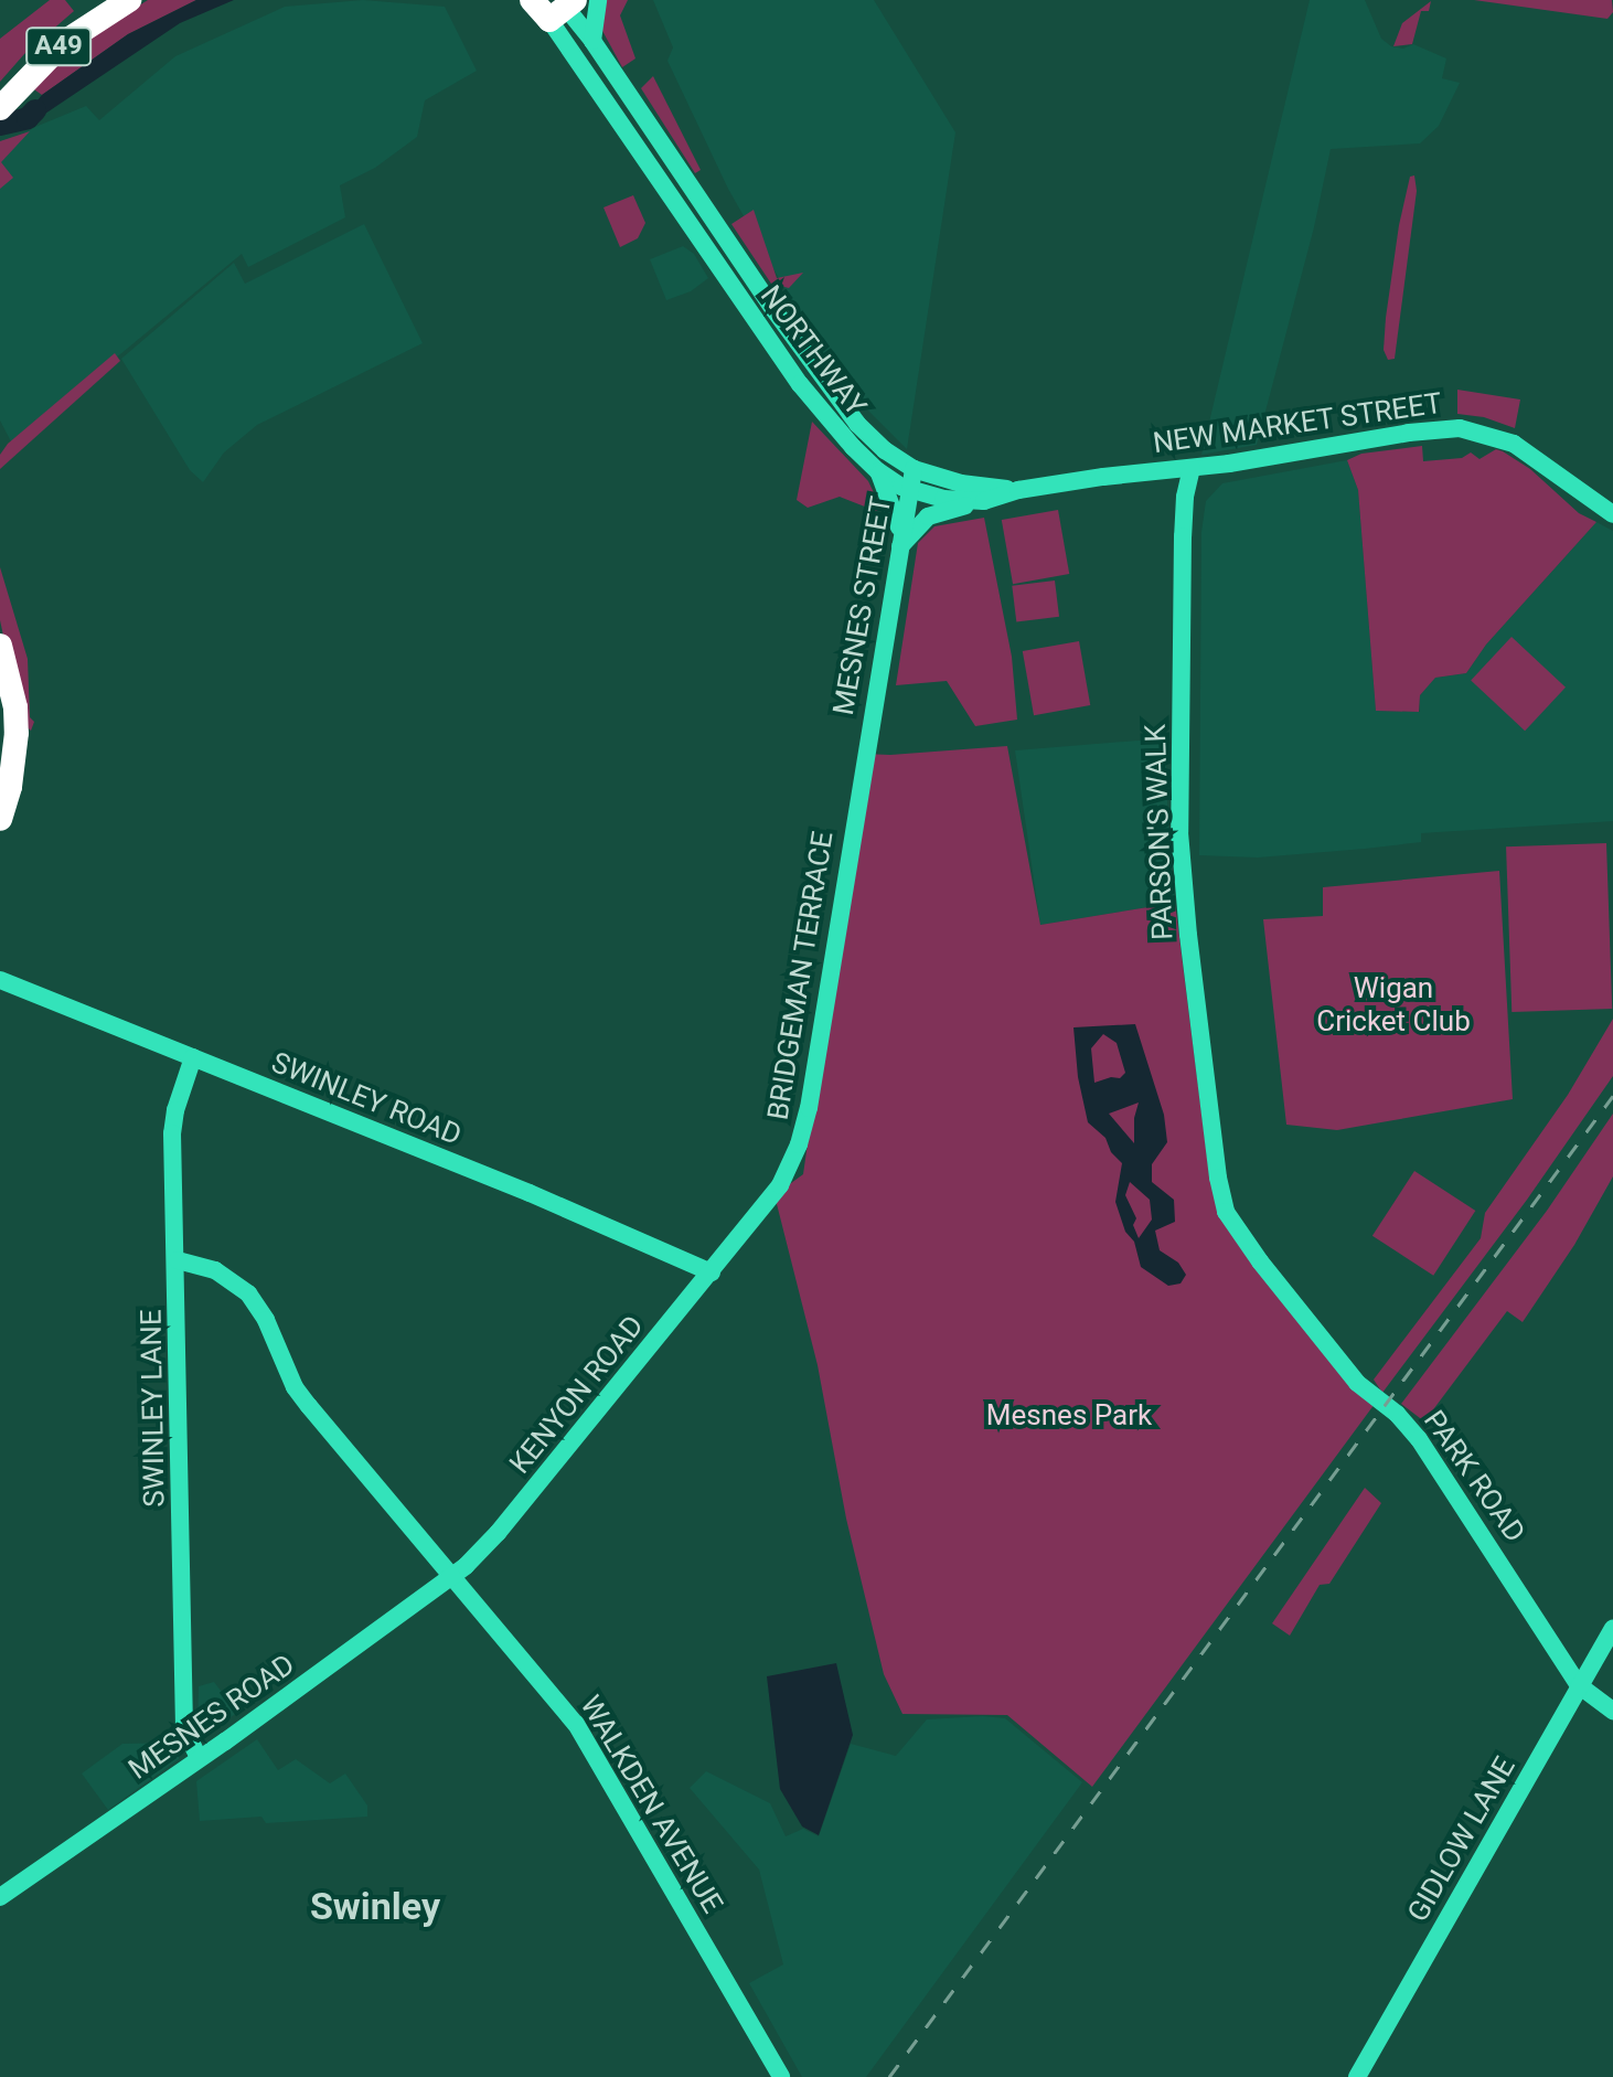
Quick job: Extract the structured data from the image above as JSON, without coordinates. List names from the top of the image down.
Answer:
{
  "streets": {
    "highway": ["A49"],
    "main road": [
      "NORTHWAY",
      "NEW MARKET STREET",
      "MESNES STREET",
      "PARSON'S WALK",
      "BRIDGEMAN TERRACE",
      "SWINLEY ROAD",
      "KENYON ROAD",
      "SWINLEY LANE",
      "PARK ROAD",
      "MESNES ROAD",
      "WALKDEN AVENUE",
      "GIDLOW LANE"
    ]
  },
  "crossings": [
    ["NORTHWAY", "NEW MARKET STREET"],
    ["NORTHWAY", "MESNES STREET"],
    ["NEW MARKET STREET", "MESNES STREET"],
    ["NEW MARKET STREET", "PARSON'S WALK"],
    ["MESNES STREET", "BRIDGEMAN TERRACE"],
    ["PARSON'S WALK", "PARK ROAD"],
    ["BRIDGEMAN TERRACE", "KENYON ROAD"],
    ["SWINLEY ROAD", "KENYON ROAD"],
    ["SWINLEY ROAD", "SWINLEY LANE"],
    ["KENYON ROAD", "MESNES ROAD"],
    ["KENYON ROAD", "WALKDEN AVENUE"],
    ["SWINLEY LANE", "MESNES ROAD"],
    ["SWINLEY LANE", "WALKDEN AVENUE"],
    ["PARK ROAD", "GIDLOW LANE"],
    ["MESNES ROAD", "WALKDEN AVENUE"]
  ],
  "districts": ["Swinley"],
  "parks": ["Wigan Cricket Club", "Mesnes Park"]
}
